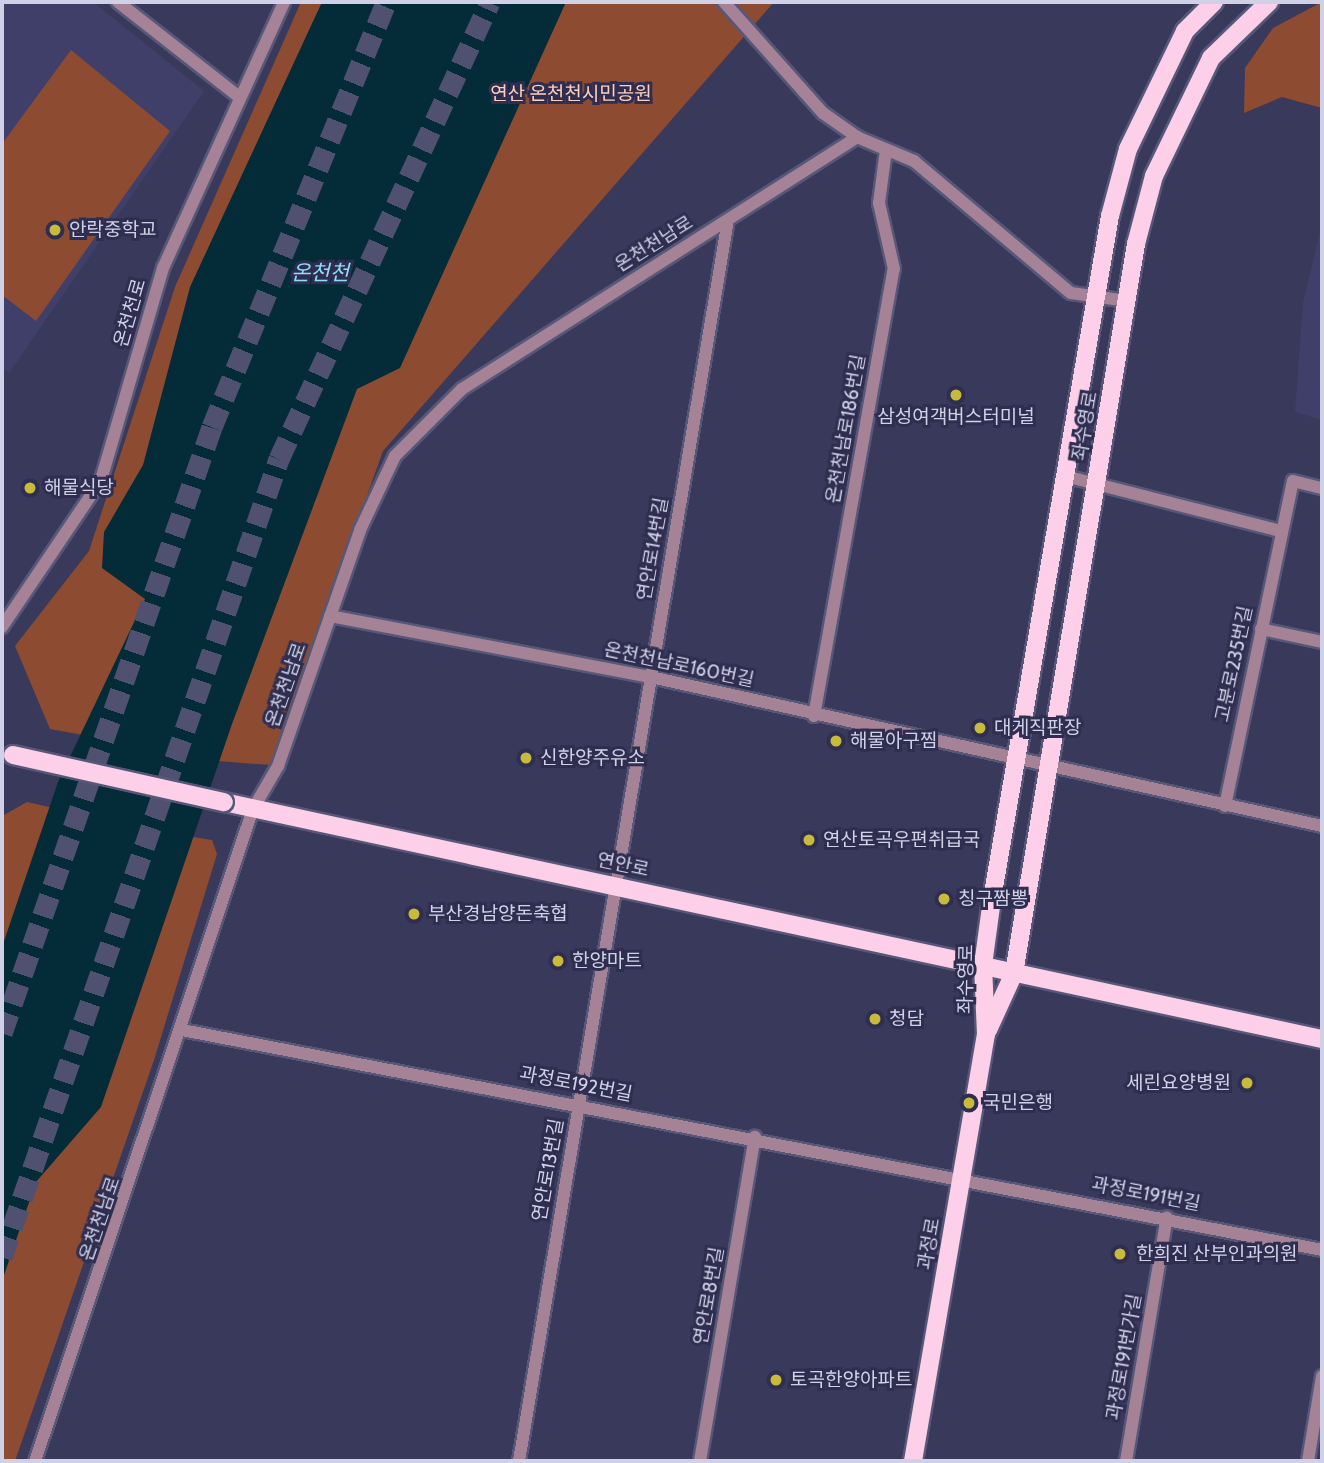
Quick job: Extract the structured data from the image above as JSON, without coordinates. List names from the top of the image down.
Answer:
{
  "streets": {
    "main road": ["좌수영로", "연안로", "과정로"],
    "street": [
      "온천천남로",
      "온천천로",
      "온천천남로186번길",
      "연안로14번길",
      "고분로235번길",
      "온천천남로160번길",
      "과정로192번길",
      "연안로13번길",
      "과정로191번길",
      "연안로8번길",
      "과정로191번가길"
    ]
  },
  "crossings": [
    ["온천천남로", "연안로14번길"],
    ["온천천남로", "온천천남로160번길"],
    ["온천천남로", "연안로"],
    ["온천천남로", "과정로192번길"],
    ["좌수영로", "온천천남로160번길"],
    ["좌수영로", "연안로"],
    ["좌수영로", "과정로"],
    ["온천천남로186번길", "온천천남로160번길"],
    ["연안로14번길", "온천천남로160번길"],
    ["연안로14번길", "연안로"],
    ["연안로14번길", "연안로13번길"],
    ["연안로", "연안로13번길"],
    ["과정로192번길", "연안로13번길"],
    ["과정로192번길", "과정로191번길"],
    ["과정로192번길", "과정로"],
    ["과정로192번길", "연안로8번길"],
    ["과정로191번길", "과정로"],
    ["과정로191번길", "과정로191번가길"]
  ],
  "water": ["온천천"],
  "parks": ["연산 온천천시민공원"],
  "places": [
    "안락중학교",
    "삼성여객버스터미널",
    "해물식당",
    "대게직판장",
    "해물아구찜",
    "신한양주유소",
    "연산토곡우편취급국",
    "칭구짬뽕",
    "부산경남양돈축협",
    "한양마트",
    "청담",
    "세린요양병원",
    "국민은행",
    "한희진 산부인과의원",
    "토곡한양아파트"
  ]
}
